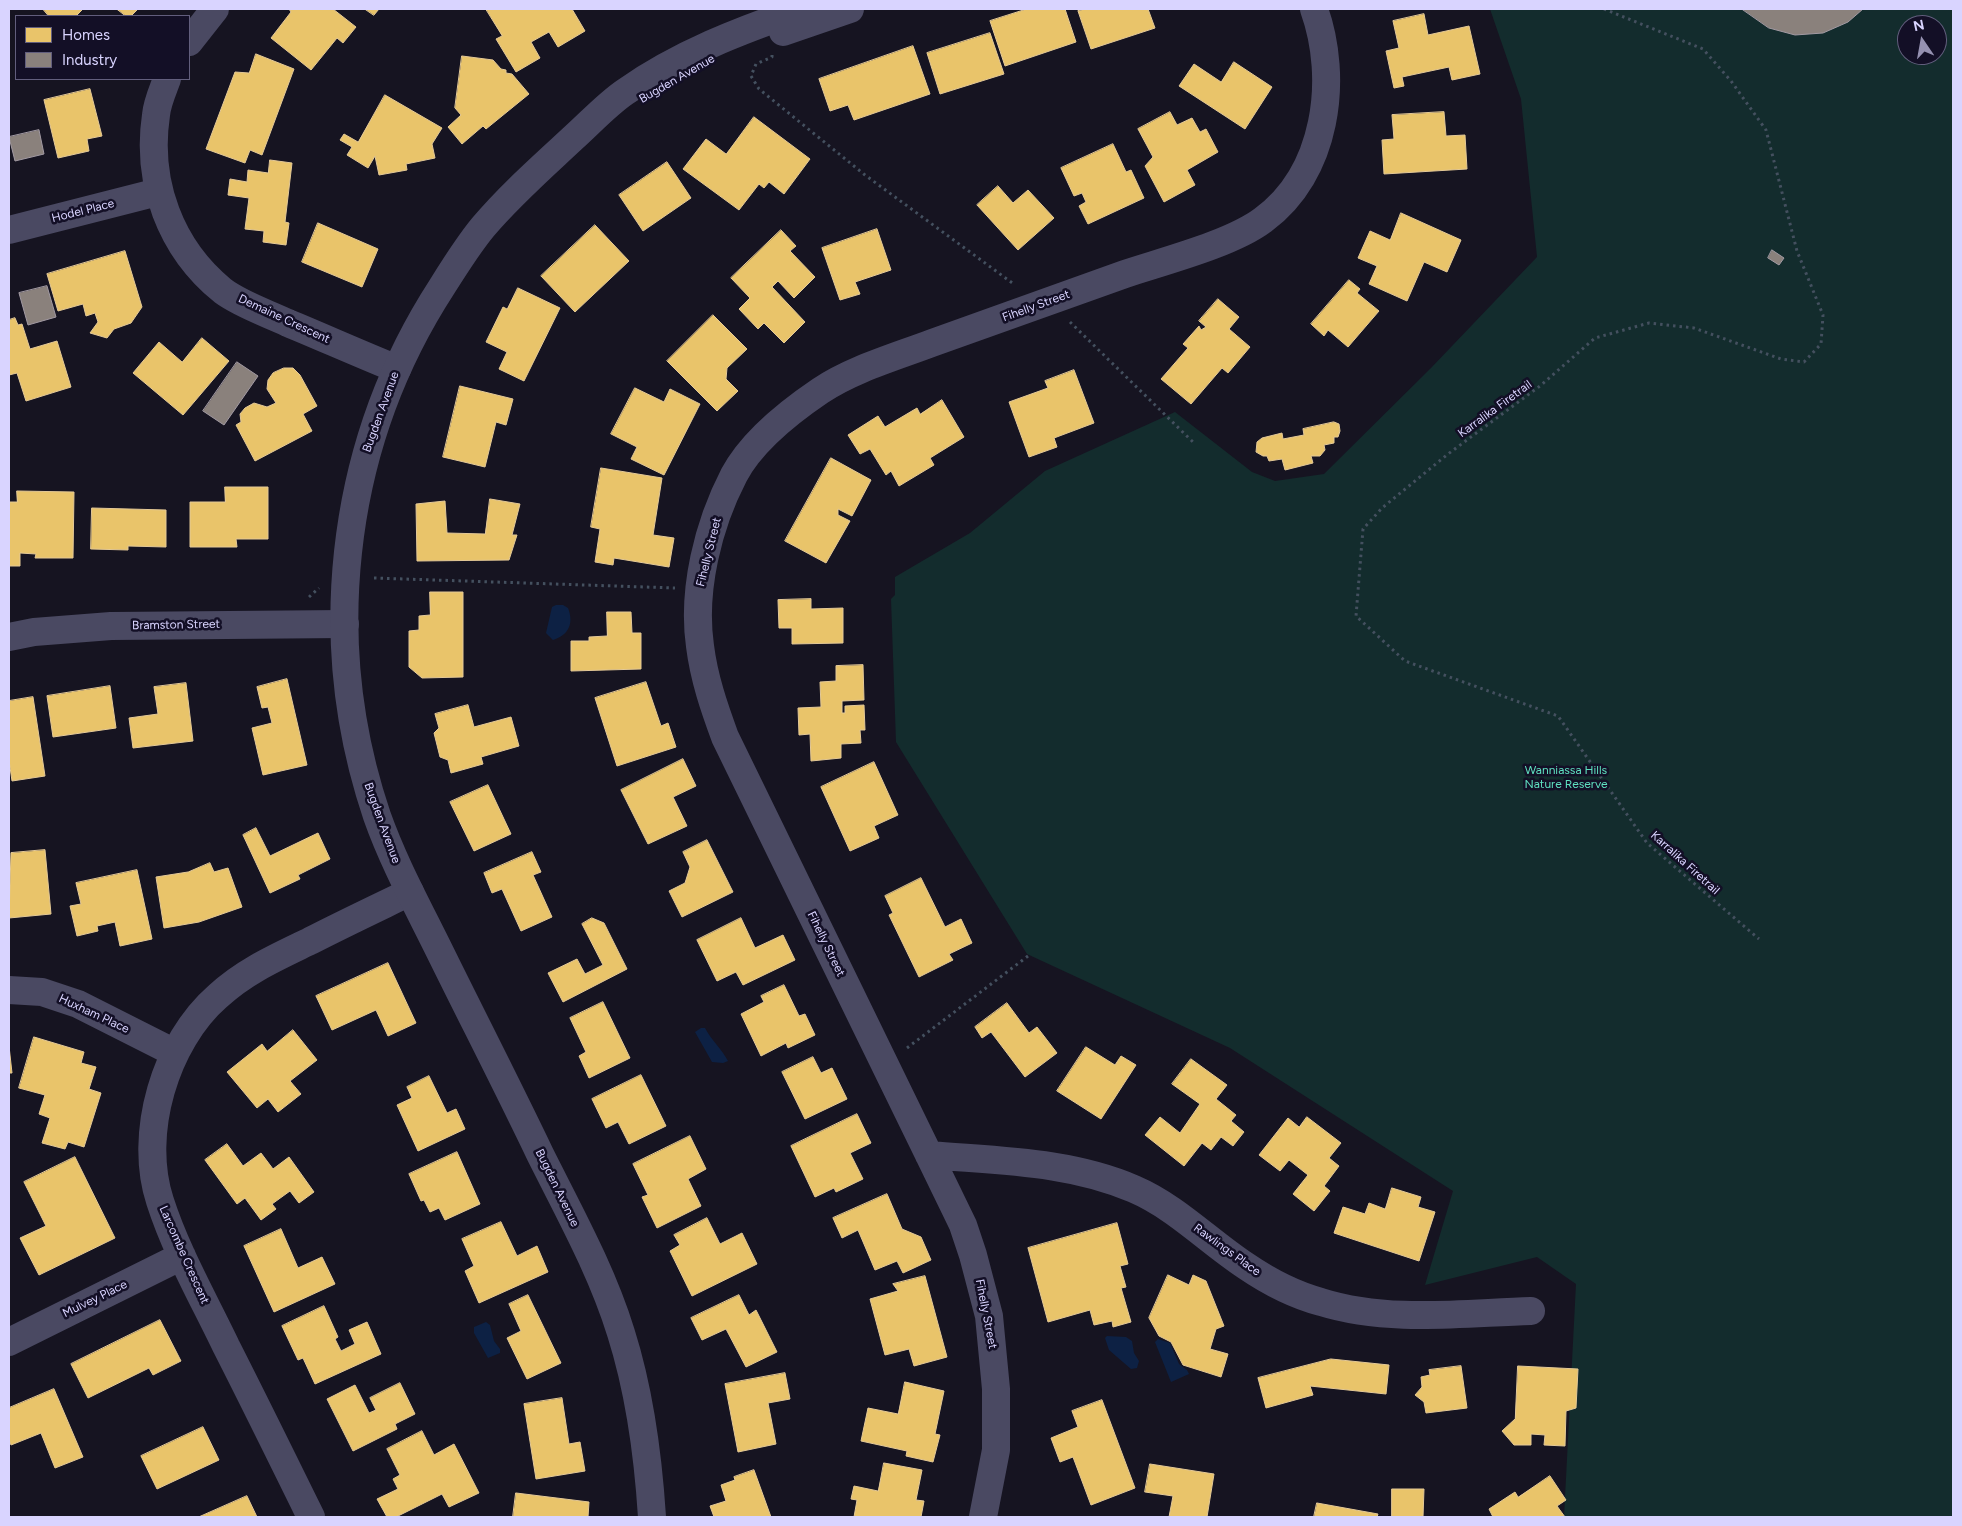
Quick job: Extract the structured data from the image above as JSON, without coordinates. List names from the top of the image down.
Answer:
{
  "streets": {
    "street": [
      "Bugden Avenue",
      "Hodel Place",
      "Fihelly Street",
      "Demaine Crescent",
      "Bramston Street",
      "Huxham Place",
      "Rawlings Place",
      "Larcombe Crescent",
      "Mulvey Place"
    ],
    "path": ["Karralika Firetrail"]
  },
  "crossings": [
    ["Bugden Avenue", "Demaine Crescent"],
    ["Bugden Avenue", "Bramston Street"],
    ["Bugden Avenue", "Larcombe Crescent"],
    ["Hodel Place", "Demaine Crescent"],
    ["Fihelly Street", "Rawlings Place"],
    ["Huxham Place", "Larcombe Crescent"],
    ["Larcombe Crescent", "Mulvey Place"]
  ],
  "parks": ["Wanniassa Hills Nature Reserve"],
  "legend": ["Homes", "Industry"],
  "north": "top"
}
